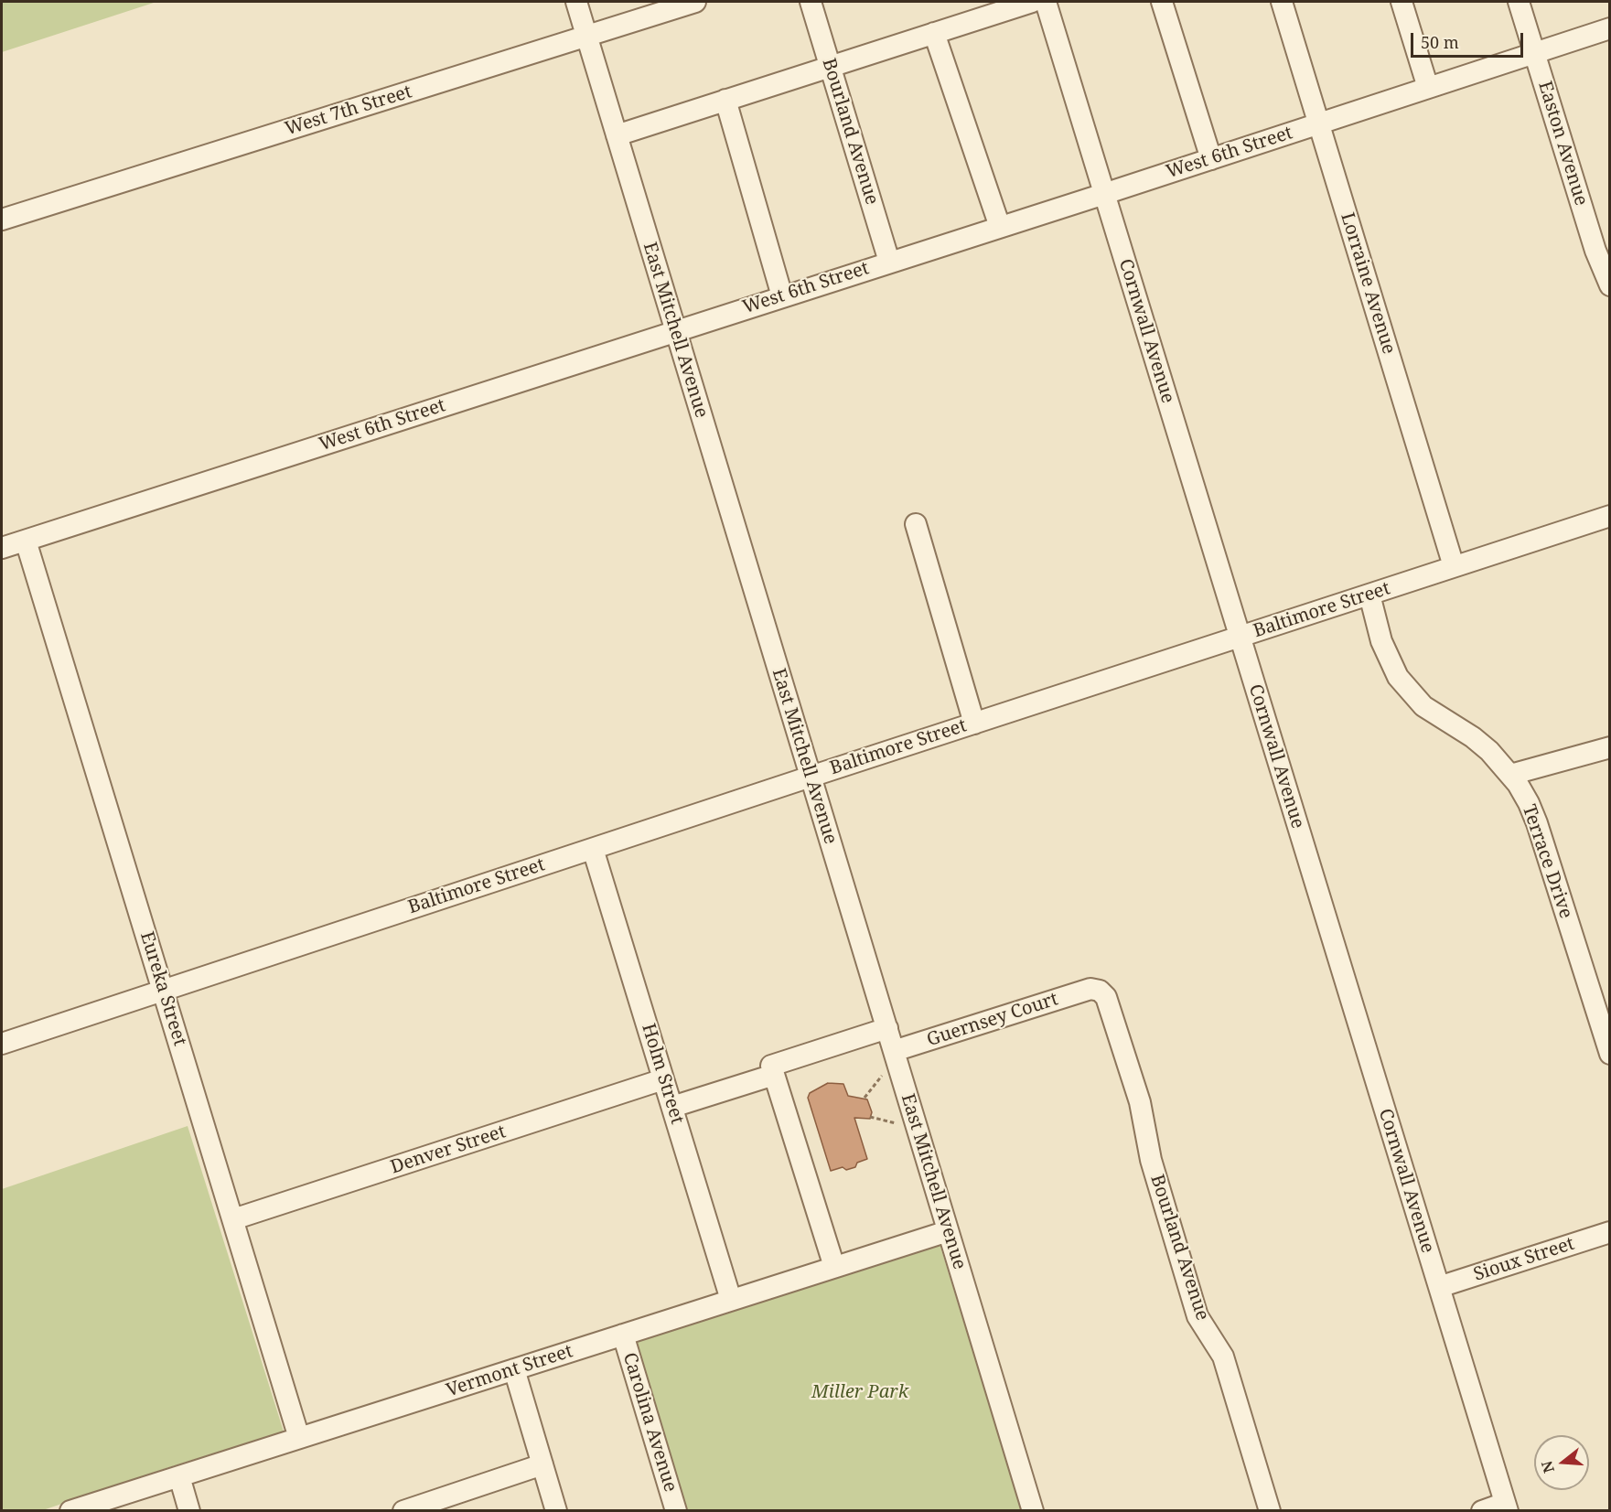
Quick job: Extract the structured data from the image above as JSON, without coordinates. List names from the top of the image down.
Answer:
{
  "streets": {
    "street": [
      "West 7th Street",
      "Bourland Avenue",
      "Easton Avenue",
      "West 6th Street",
      "Lorraine Avenue",
      "East Mitchell Avenue",
      "Cornwall Avenue",
      "Baltimore Street",
      "Terrace Drive",
      "Eureka Street",
      "Guernsey Court",
      "Holm Street",
      "Denver Street",
      "Sioux Street",
      "Vermont Street",
      "Carolina Avenue"
    ]
  },
  "crossings": [
    ["West 7th Street", "East Mitchell Avenue"],
    ["Bourland Avenue", "West 6th Street"],
    ["Bourland Avenue", "Guernsey Court"],
    ["Easton Avenue", "West 6th Street"],
    ["West 6th Street", "Lorraine Avenue"],
    ["West 6th Street", "East Mitchell Avenue"],
    ["West 6th Street", "Cornwall Avenue"],
    ["West 6th Street", "Eureka Street"],
    ["Lorraine Avenue", "Baltimore Street"],
    ["East Mitchell Avenue", "Baltimore Street"],
    ["East Mitchell Avenue", "Guernsey Court"],
    ["East Mitchell Avenue", "Vermont Street"],
    ["Cornwall Avenue", "Baltimore Street"],
    ["Cornwall Avenue", "Sioux Street"],
    ["Baltimore Street", "Terrace Drive"],
    ["Baltimore Street", "Eureka Street"],
    ["Baltimore Street", "Holm Street"],
    ["Eureka Street", "Denver Street"],
    ["Eureka Street", "Vermont Street"],
    ["Holm Street", "Denver Street"],
    ["Holm Street", "Vermont Street"],
    ["Vermont Street", "Carolina Avenue"]
  ],
  "parks": ["Miller Park"],
  "scale_bar": "50 m",
  "north": "left"
}
